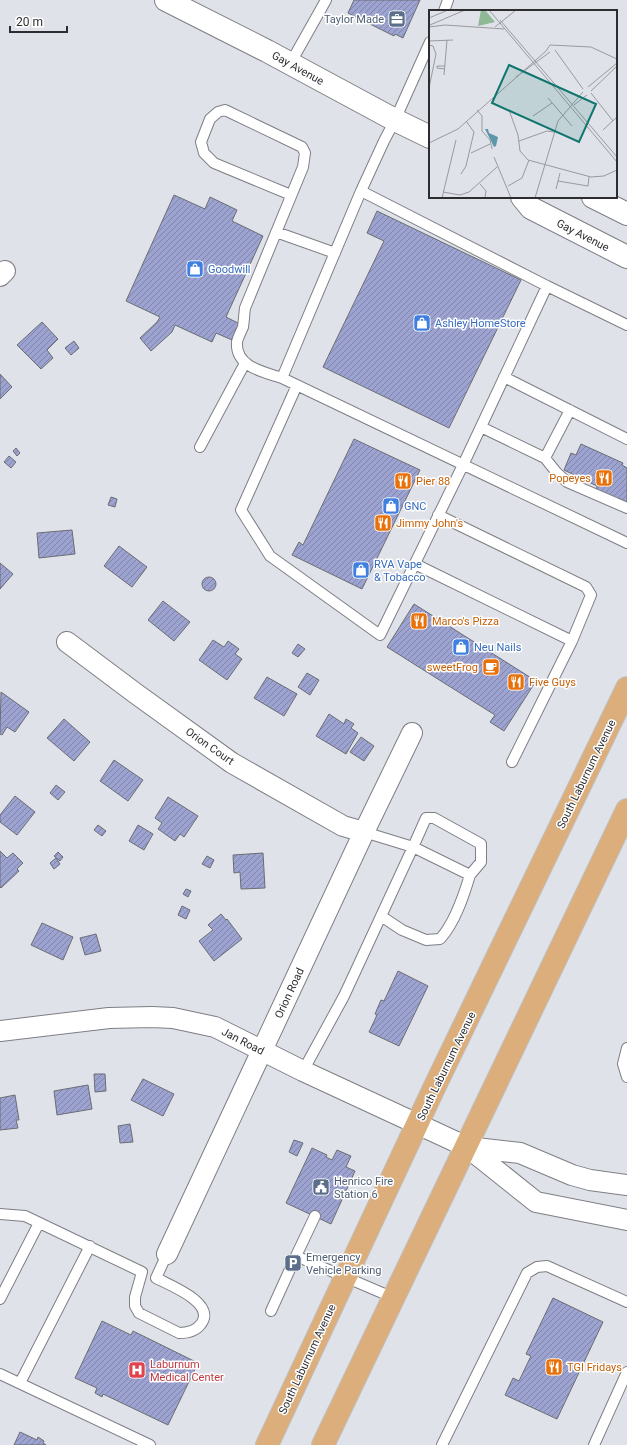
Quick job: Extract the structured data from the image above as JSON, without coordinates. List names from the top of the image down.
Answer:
{
  "streets": {
    "main road": ["South Laburnum Avenue"],
    "street": [
      "Gay Avenue",
      "Orion Court",
      "Orion Road",
      "Jan Road"
    ]
  },
  "crossings": [
    ["Orion Court", "Orion Road"],
    ["South Laburnum Avenue", "Jan Road"],
    ["Orion Road", "Jan Road"]
  ],
  "places": {
    "office": ["Taylor Made"],
    "shop": [
      "Goodwill",
      "Ashley HomeStore",
      "GNC",
      "RVA Vape & Tobacco",
      "Neu Nails"
    ],
    "restaurant": [
      "Popeyes",
      "Pier 88",
      "Jimmy John's",
      "Marco's Pizza",
      "Five Guys",
      "TGI Fridays"
    ],
    "cafe": ["sweetFrog"],
    "public building": ["Henrico Fire Station 6"],
    "parking": ["Emergency Vehicle Parking"],
    "hospital": ["Laburnum Medical Center"]
  },
  "scale_bar": "20 m"
}
